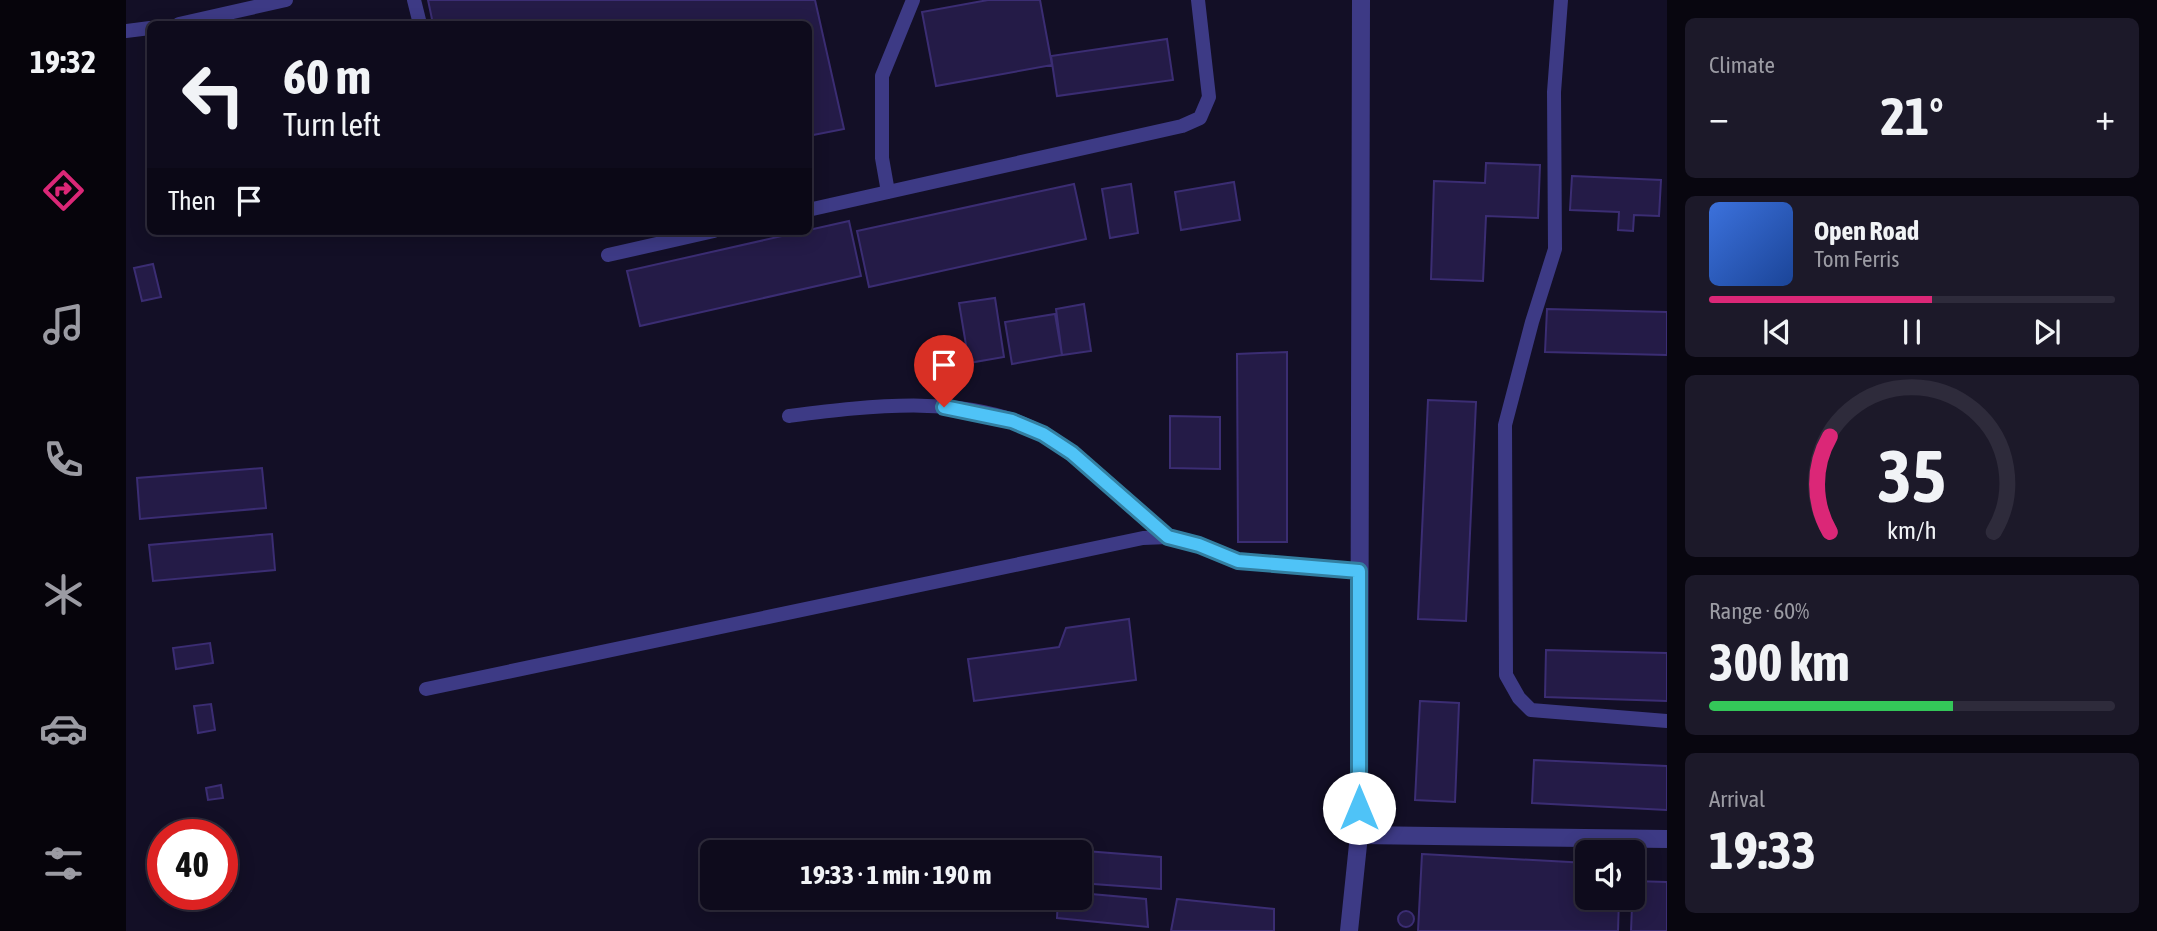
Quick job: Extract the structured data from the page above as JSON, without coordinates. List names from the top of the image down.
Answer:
{
  "page": {
    "tabs": "19:32",
    "tile": [
      "Climate",
      ["Range · 60%", "300 km"],
      ["Arrival", "19:33"]
    ],
    "turn": ["60 m", "Turn left"],
    "heat": ["−", "21°", "+"],
    "then": "Then",
    "song": ["Open Road", "Tom Ferris"],
    "limit": "40",
    "trip": "19:33 · 1 min · 190 m",
    "gauge": ["35", "km/h"]
  }
}
